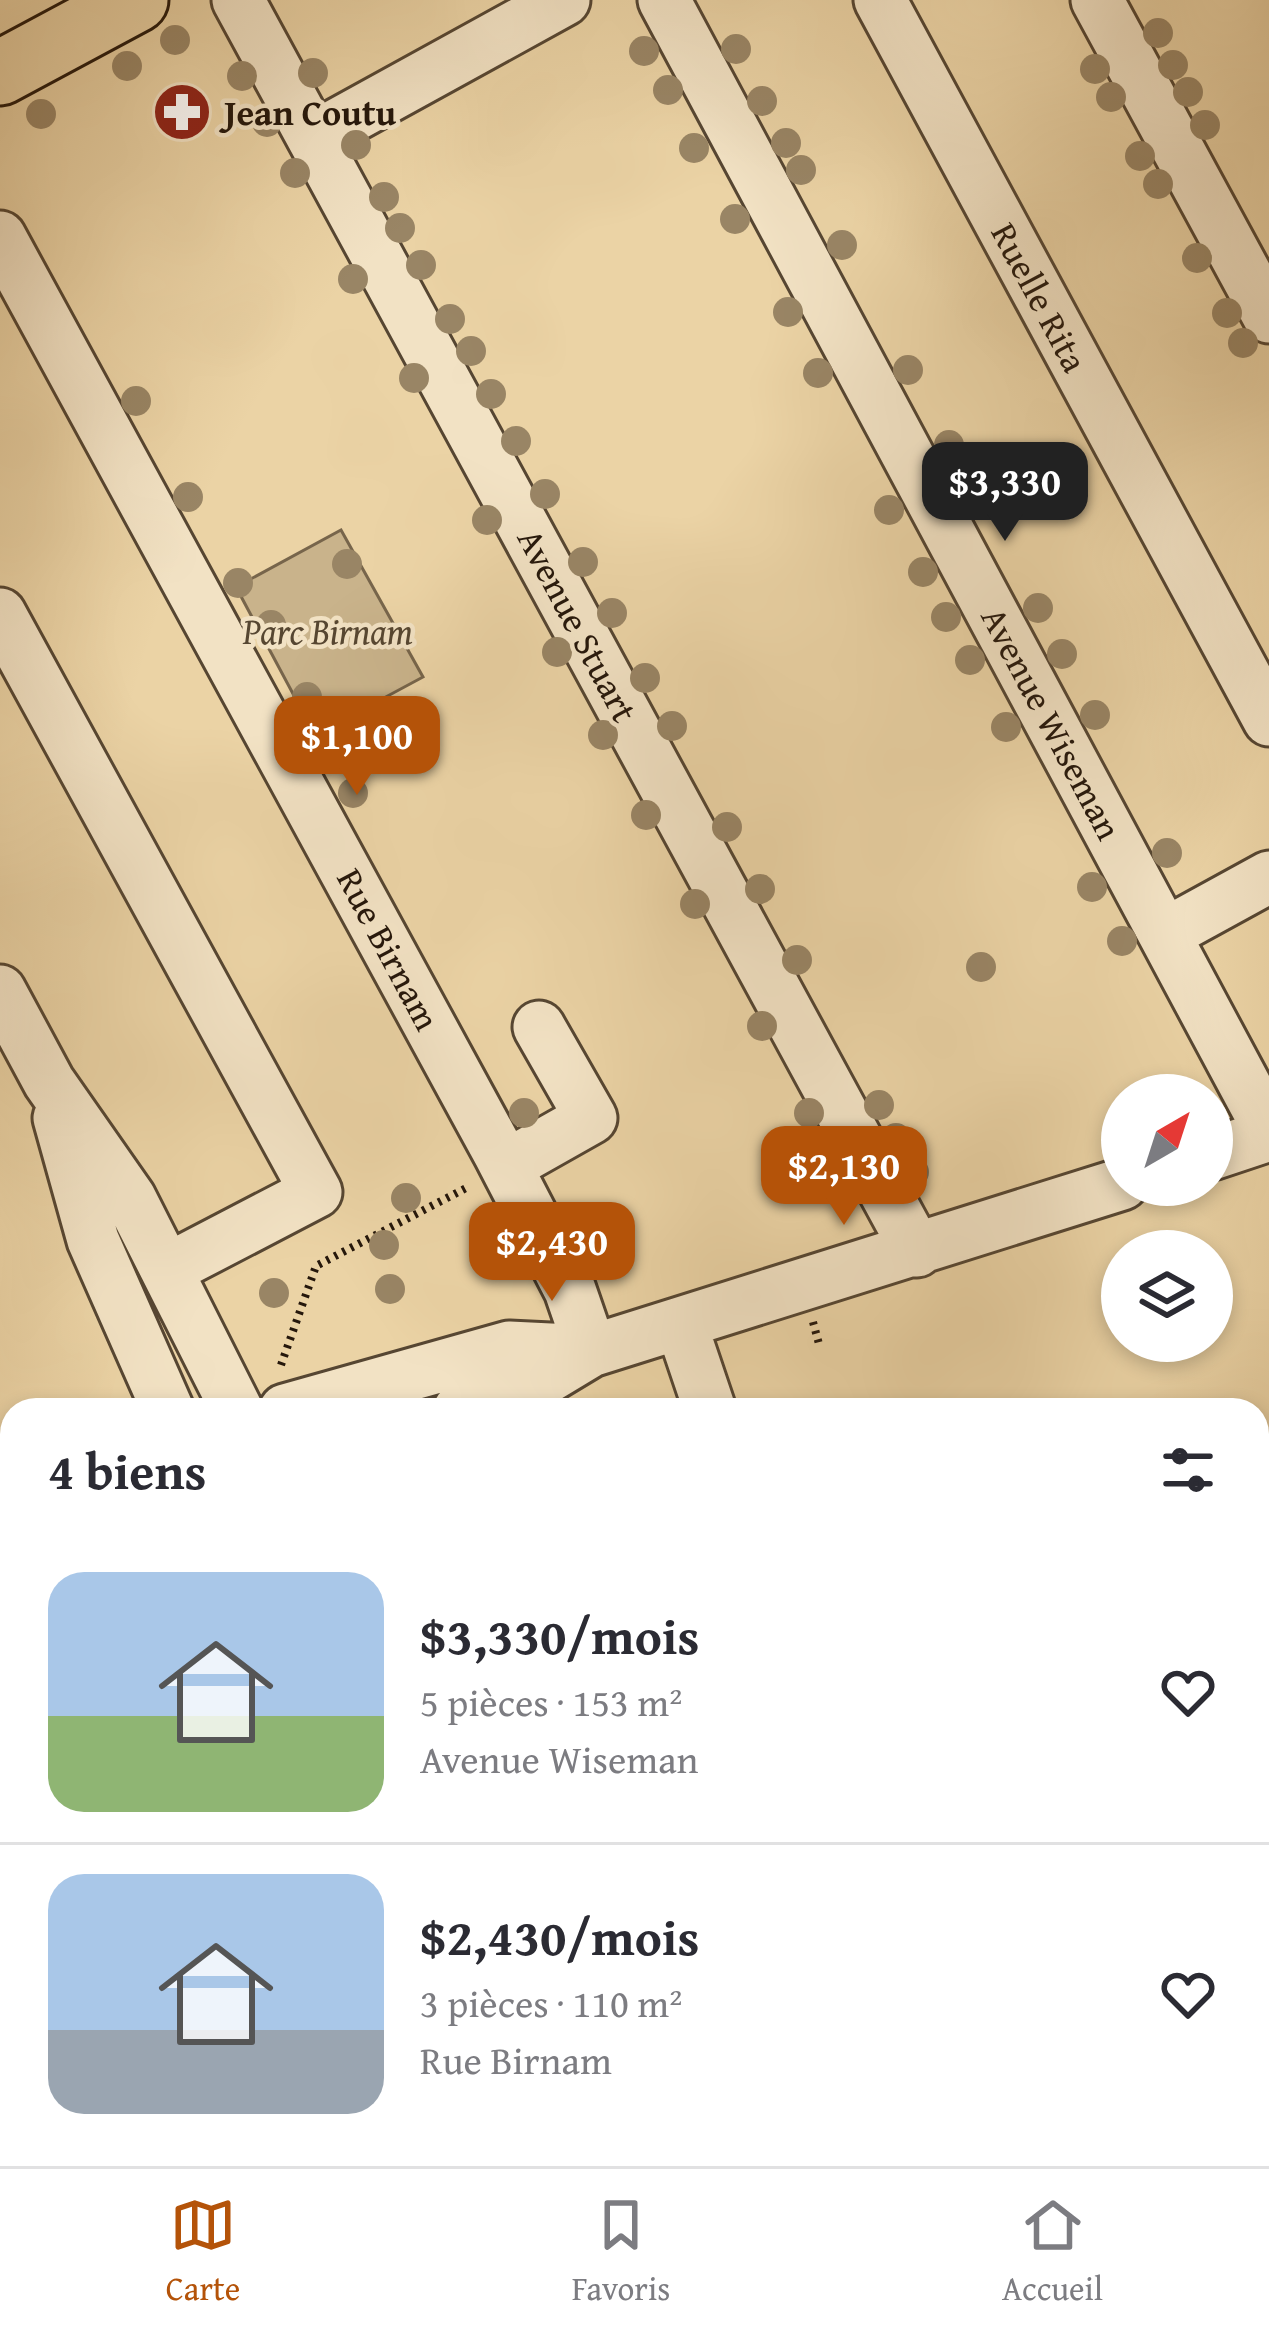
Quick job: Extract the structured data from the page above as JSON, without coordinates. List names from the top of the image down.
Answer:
{
  "streets": {
    "street": [
      "Ruelle Rita",
      "Avenue Stuart",
      "Avenue Wiseman",
      "Rue Birnam"
    ]
  },
  "parks": ["Parc Birnam"],
  "places": {
    "pharmacy": ["Jean Coutu"]
  },
  "north": "top right",
  "page": {
    "price": [
      "$3,330",
      "$1,100",
      "$2,130",
      "$2,430"
    ],
    "heading": "4 biens",
    "list": [
      {
        "name": "$3,330/mois",
        "note": "5 pièces · 153 m² · Avenue Wiseman"
      },
      {
        "name": "$2,430/mois",
        "note": "3 pièces · 110 m² · Rue Birnam"
      }
    ],
    "tabs": ["Carte", "Favoris", "Accueil"]
  }
}
